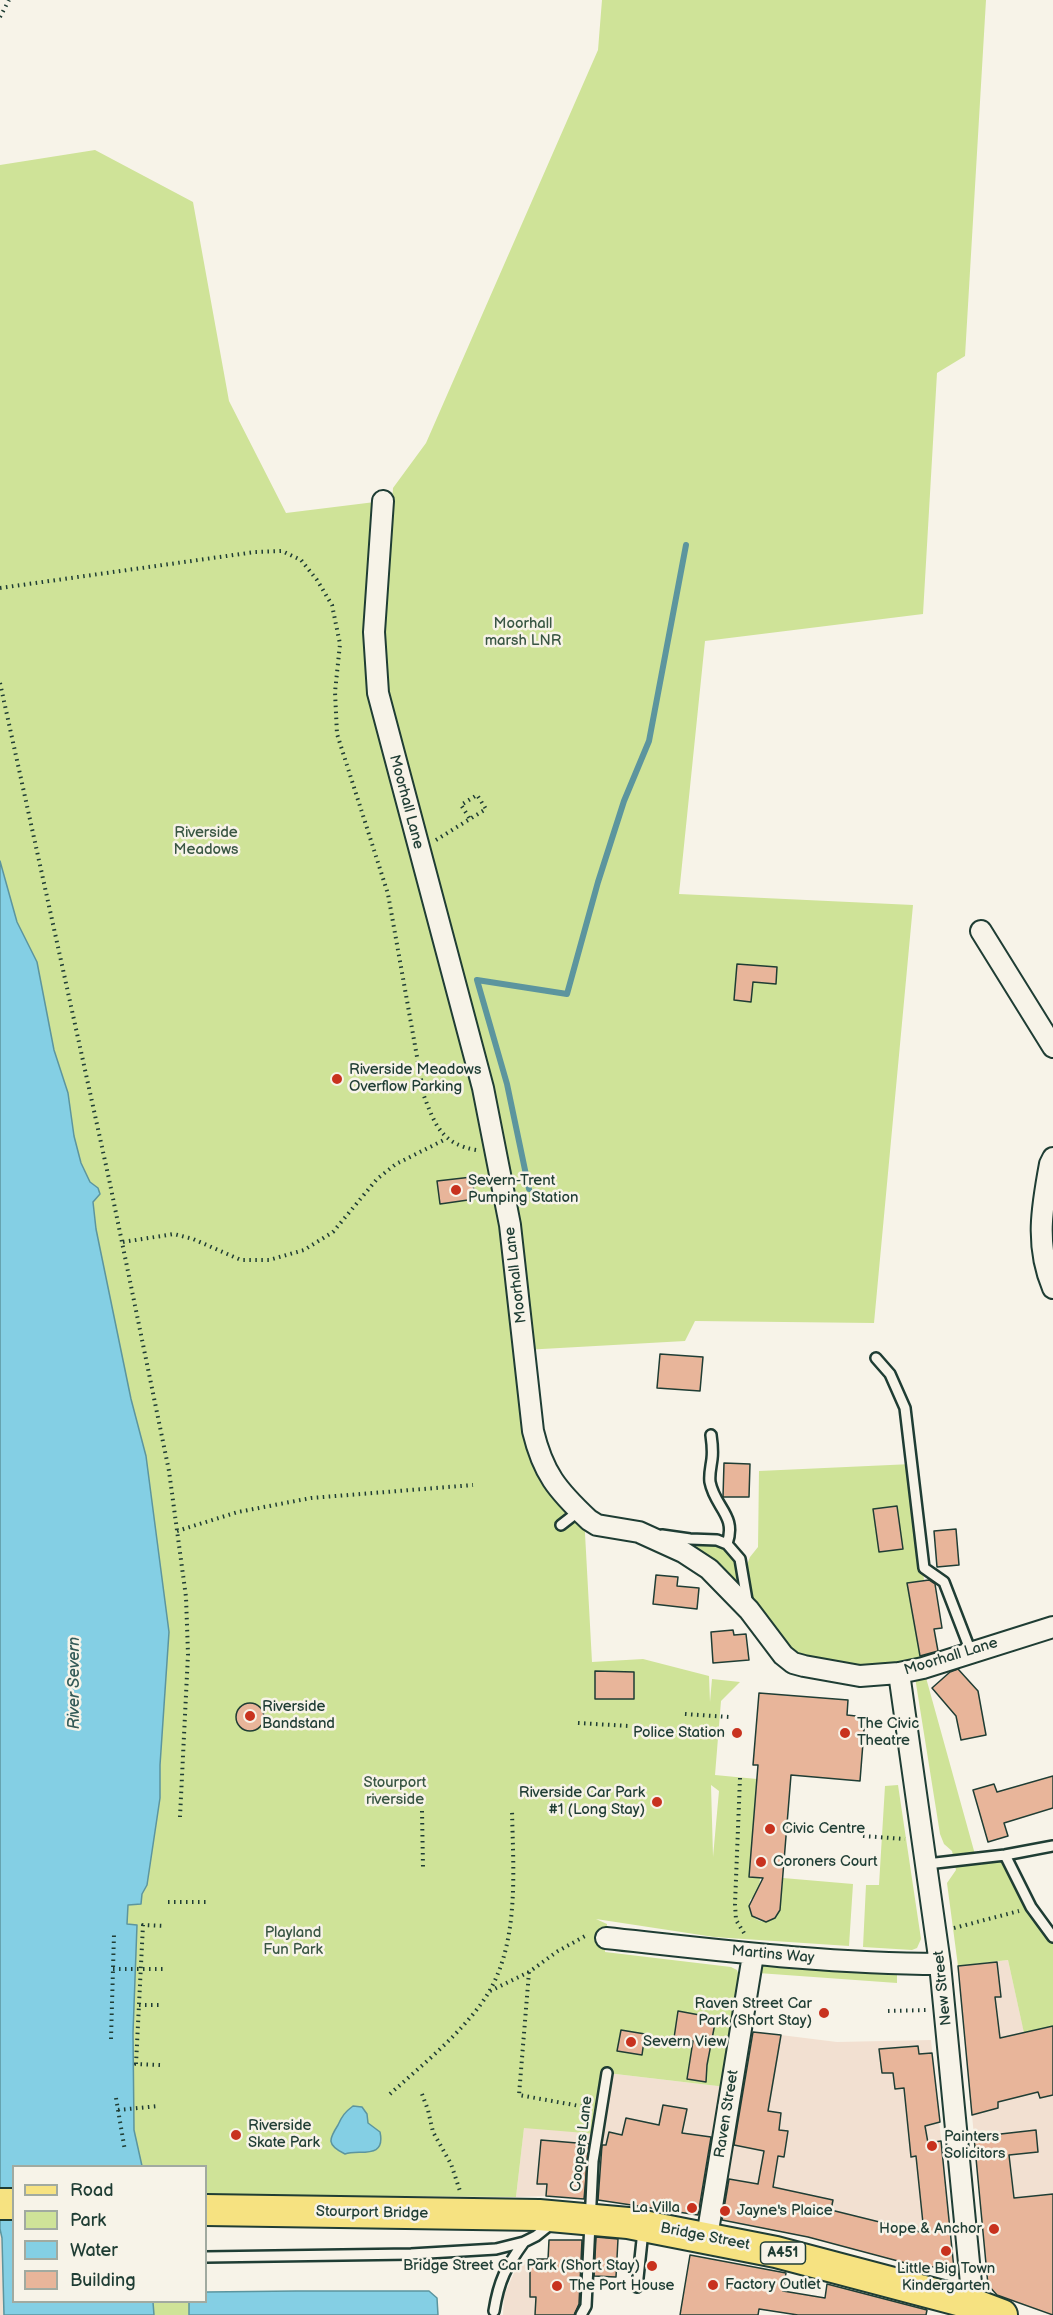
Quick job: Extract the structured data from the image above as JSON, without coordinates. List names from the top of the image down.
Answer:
{
  "streets": {
    "main road": ["Stourport Bridge", "Bridge Street", "A451"],
    "street": [
      "Moorhall Lane",
      "Martins Way",
      "New Street",
      "Raven Street"
    ],
    "lane": ["Coopers Lane"]
  },
  "crossings": [
    ["Moorhall Lane", "New Street"],
    ["Martins Way", "New Street"],
    ["Martins Way", "Raven Street"],
    ["New Street", "Bridge Street"],
    ["New Street", "A451"],
    ["Raven Street", "Bridge Street"],
    ["Coopers Lane", "Bridge Street"],
    ["Stourport Bridge", "Bridge Street"],
    ["Bridge Street", "A451"]
  ],
  "water": ["River Severn"],
  "parks": [
    "Moorhall marsh LNR",
    "Riverside Meadows",
    "Stourport riverside",
    "Playland Fun Park"
  ],
  "places": [
    "Riverside Meadows Overflow Parking",
    "Severn-Trent Pumping Station",
    "Riverside Bandstand",
    "Police Station",
    "The Civic Theatre",
    "Riverside Car Park #1 (Long Stay)",
    "Civic Centre",
    "Coroners Court",
    "Raven Street Car Park (Short Stay)",
    "Severn View",
    "Riverside Skate Park",
    "Painters Solicitors",
    "La Villa",
    "Jayne's Plaice",
    "Hope & Anchor",
    "Little Big Town Kindergarten",
    "Bridge Street Car Park (Short Stay)",
    "Factory Outlet",
    "The Port House"
  ],
  "legend": [
    "Road",
    "Park",
    "Water",
    "Building"
  ]
}
